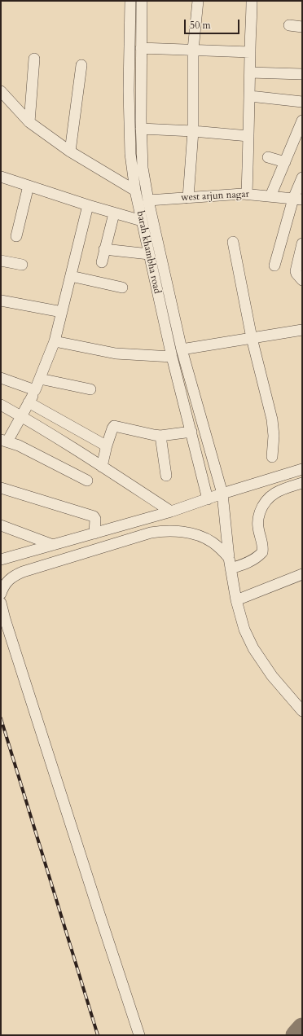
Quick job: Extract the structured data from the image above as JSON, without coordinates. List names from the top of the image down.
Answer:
{
  "streets": {
    "street": ["west arjun nagar", "barah khambha road"]
  },
  "crossings": [
    ["west arjun nagar", "barah khambha road"]
  ],
  "scale_bar": "50 m"
}
